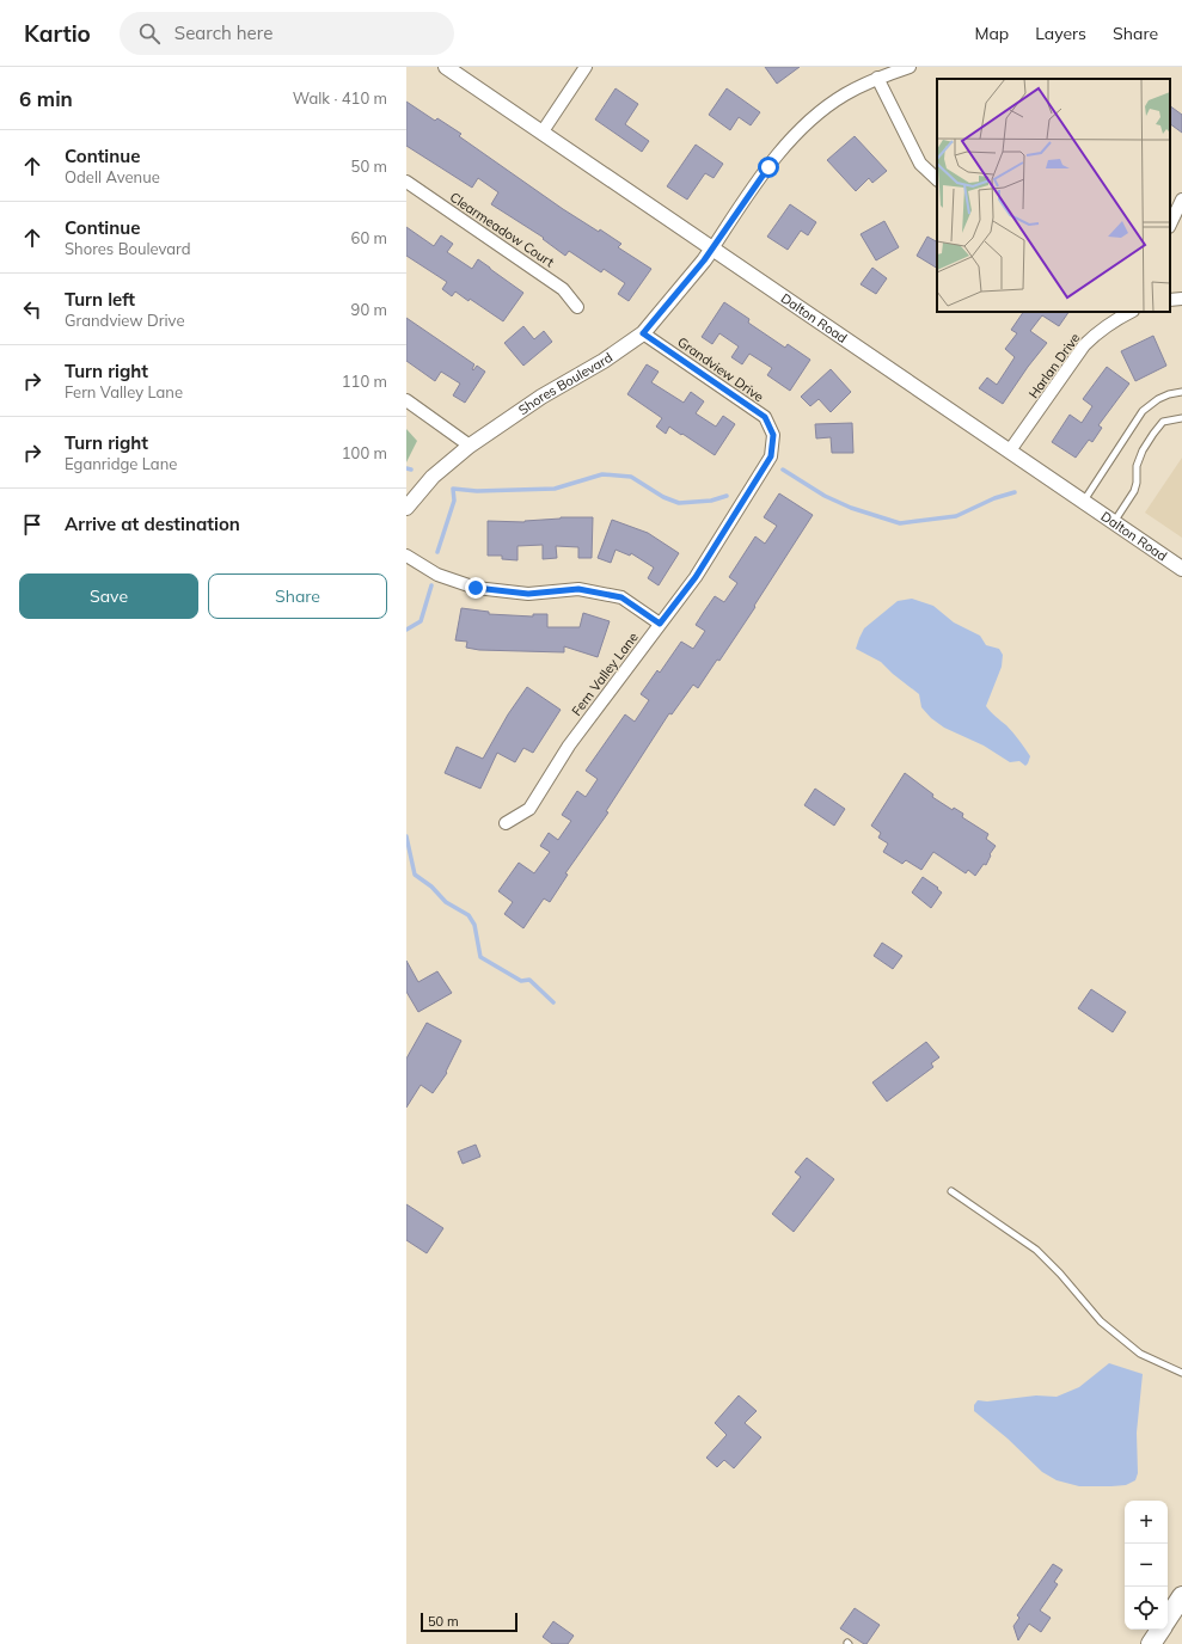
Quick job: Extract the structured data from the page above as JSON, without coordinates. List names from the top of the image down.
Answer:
{
  "streets": {
    "street": [
      "Clearmeadow Court",
      "Dalton Road",
      "Harlan Drive",
      "Grandview Drive",
      "Shores Boulevard",
      "Fern Valley Lane"
    ]
  },
  "crossings": [
    ["Dalton Road", "Harlan Drive"],
    ["Dalton Road", "Shores Boulevard"],
    ["Grandview Drive", "Shores Boulevard"],
    ["Grandview Drive", "Fern Valley Lane"]
  ],
  "scale_bar": "50 m",
  "page": {
    "header": "Kartio",
    "search": "Search here",
    "nav": ["Map", "Layers", "Share"],
    "heading": ["6 min", "Walk · 410 m"],
    "list": [
      ["Continue", "Odell Avenue", "50 m"],
      ["Continue", "Shores Boulevard", "60 m"],
      ["Turn left", "Grandview Drive", "90 m"],
      ["Turn right", "Fern Valley Lane", "110 m"],
      ["Turn right", "Eganridge Lane", "100 m"],
      "Arrive at destination"
    ],
    "buttons": ["Save", "Share"],
    "map_buttons": ["+", "−"],
    "scale": "50 m"
  }
}
